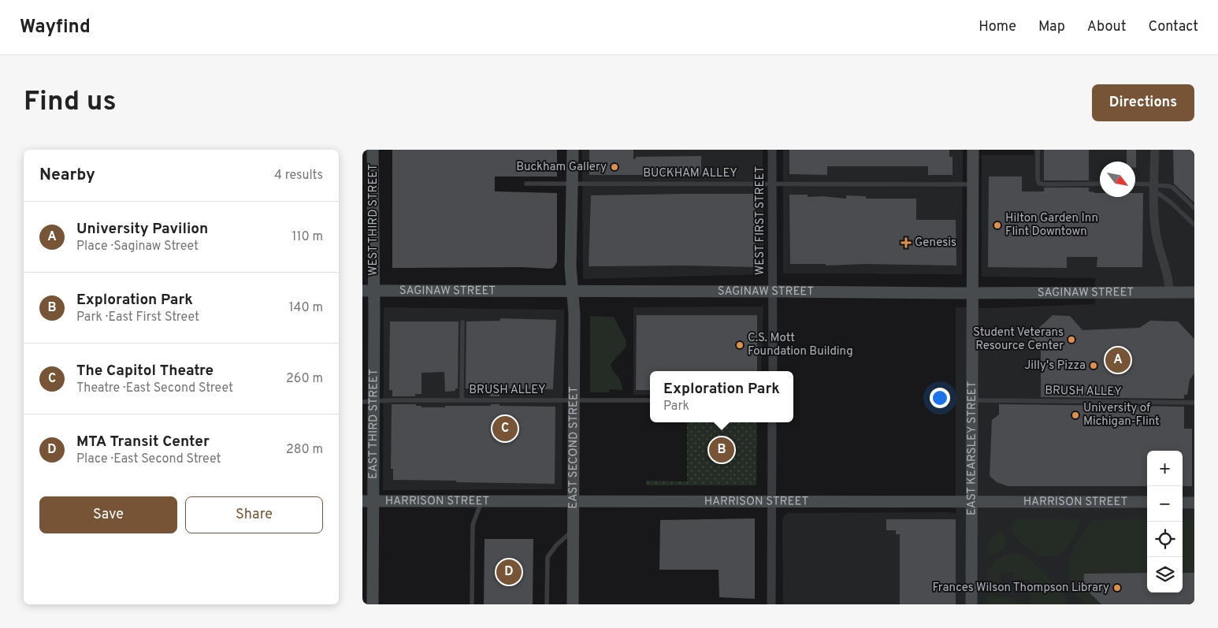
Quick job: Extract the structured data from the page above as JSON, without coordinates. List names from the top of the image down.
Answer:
{
  "streets": {
    "street": [
      "WEST THIRD STREET",
      "WEST FIRST STREET",
      "SAGINAW STREET",
      "EAST THIRD STREET",
      "EAST SECOND STREET",
      "EAST KEARSLEY STREET",
      "HARRISON STREET"
    ],
    "lane": ["BUCKHAM ALLEY", "BRUSH ALLEY"]
  },
  "crossings": [
    ["BUCKHAM ALLEY", "WEST FIRST STREET"],
    ["BUCKHAM ALLEY", "EAST SECOND STREET"],
    ["BUCKHAM ALLEY", "EAST KEARSLEY STREET"],
    ["WEST THIRD STREET", "SAGINAW STREET"],
    ["WEST THIRD STREET", "EAST THIRD STREET"],
    ["WEST FIRST STREET", "SAGINAW STREET"],
    ["SAGINAW STREET", "EAST THIRD STREET"],
    ["SAGINAW STREET", "EAST SECOND STREET"],
    ["SAGINAW STREET", "EAST KEARSLEY STREET"],
    ["BRUSH ALLEY", "EAST THIRD STREET"],
    ["BRUSH ALLEY", "EAST SECOND STREET"],
    ["BRUSH ALLEY", "EAST KEARSLEY STREET"],
    ["EAST THIRD STREET", "HARRISON STREET"],
    ["EAST SECOND STREET", "HARRISON STREET"],
    ["EAST KEARSLEY STREET", "HARRISON STREET"]
  ],
  "places": {
    "other": [
      "Buckham Gallery",
      "Hilton Garden Inn Flint Downtown",
      "Student Veterans Resource Center",
      "C.S. Mott Foundation Building",
      "Jilly's Pizza",
      "University of Michigan-Flint",
      "Frances Wilson Thompson Library"
    ],
    "health": ["Genesis"]
  },
  "north": "bottom right",
  "page": {
    "header": "Wayfind",
    "nav": [
      "Home",
      "Map",
      "About",
      "Contact"
    ],
    "buttons": [
      "Directions",
      ["Save", "Share"]
    ],
    "title": "Find us",
    "heading": ["Nearby", "4 results"],
    "list": [
      {
        "mark": "A",
        "name": "University Pavilion",
        "note": "Place · Saginaw Street",
        "value": "110 m"
      },
      {
        "mark": "B",
        "name": "Exploration Park",
        "note": "Park · East First Street",
        "value": "140 m"
      },
      {
        "mark": "C",
        "name": "The Capitol Theatre",
        "note": "Theatre · East Second Street",
        "value": "260 m"
      },
      {
        "mark": "D",
        "name": "MTA Transit Center",
        "note": "Place · East Second Street",
        "value": "280 m"
      }
    ],
    "pins": [
      "A",
      "C",
      "B",
      "D"
    ],
    "popup": ["Exploration Park", "Park"],
    "map_buttons": ["+", "−"]
  }
}
